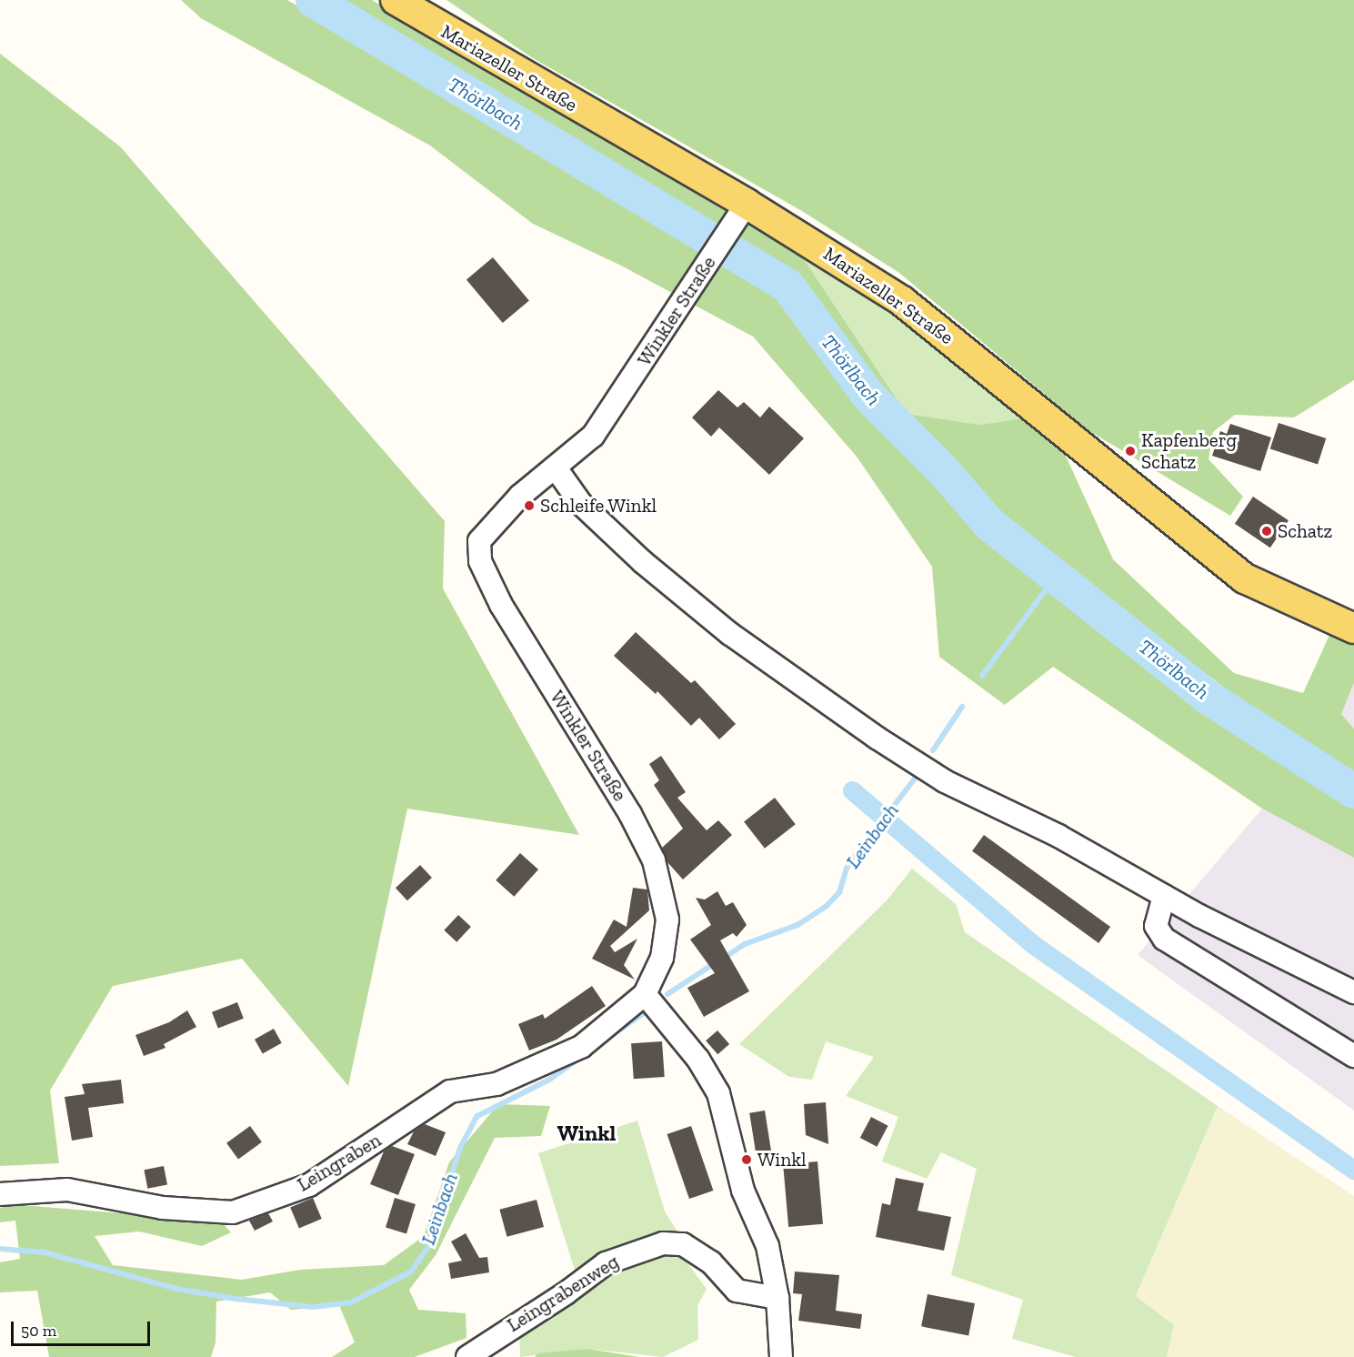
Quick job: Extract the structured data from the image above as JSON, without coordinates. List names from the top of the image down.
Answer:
{
  "streets": {
    "main road": ["Mariazeller Straße"],
    "street": ["Winkler Straße", "Leingraben", "Leingrabenweg"]
  },
  "crossings": [
    ["Mariazeller Straße", "Winkler Straße"],
    ["Winkler Straße", "Leingraben"]
  ],
  "districts": ["Winkl"],
  "water": ["Thörlbach", "Leinbach"],
  "places": [
    "Kapfenberg Schatz",
    "Schleife Winkl",
    "Schatz",
    "Winkl"
  ],
  "scale_bar": "50 m"
}
